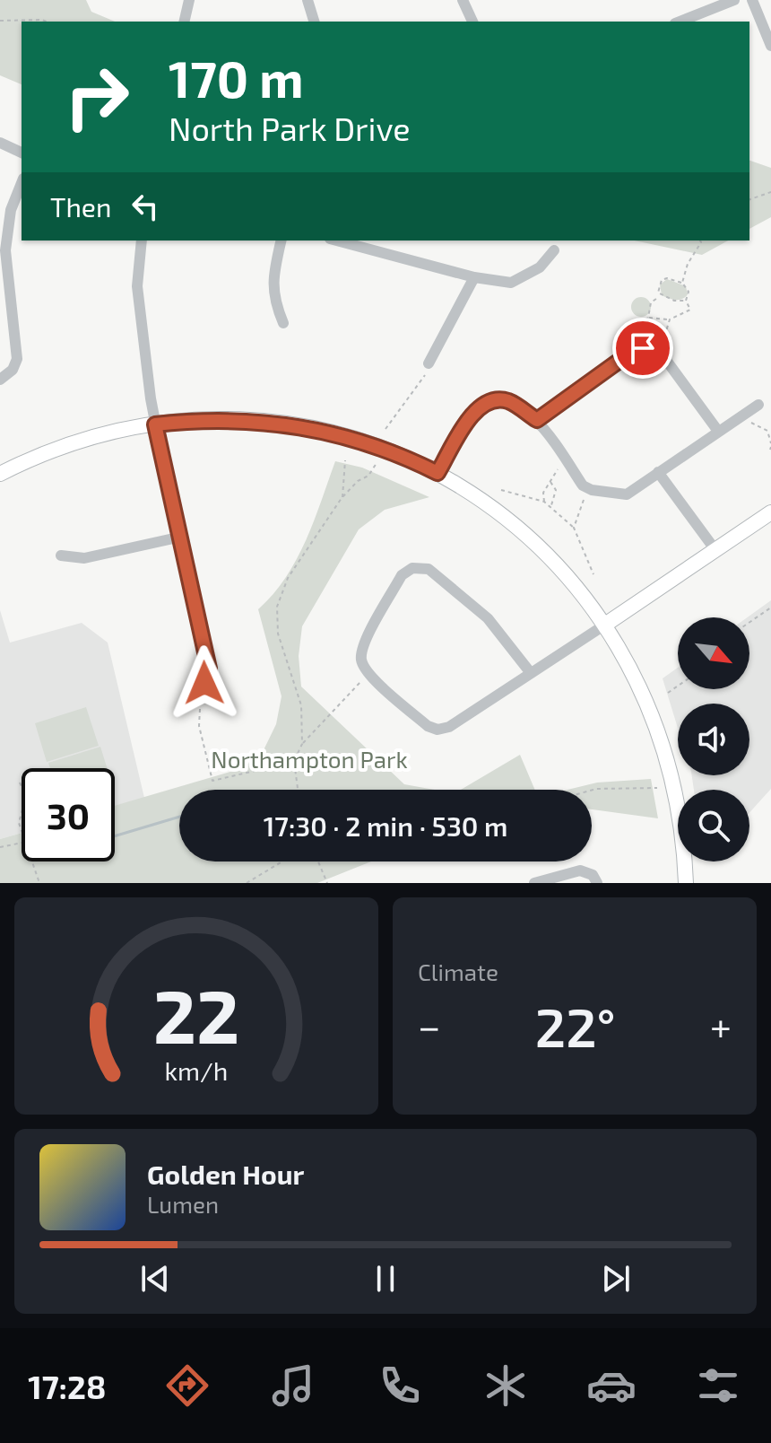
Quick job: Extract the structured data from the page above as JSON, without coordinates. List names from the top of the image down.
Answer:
{
  "parks": ["Northampton Park"],
  "north": "bottom right",
  "page": {
    "turn": ["170 m", "North Park Drive"],
    "then": "Then",
    "limit": "30",
    "trip": "17:30 · 2 min · 530 m",
    "tile": "Climate",
    "heat": ["−", "22°", "+"],
    "song": ["Golden Hour", "Lumen"],
    "tabs": "17:28",
    "gauge": ["22", "km/h"]
  }
}
